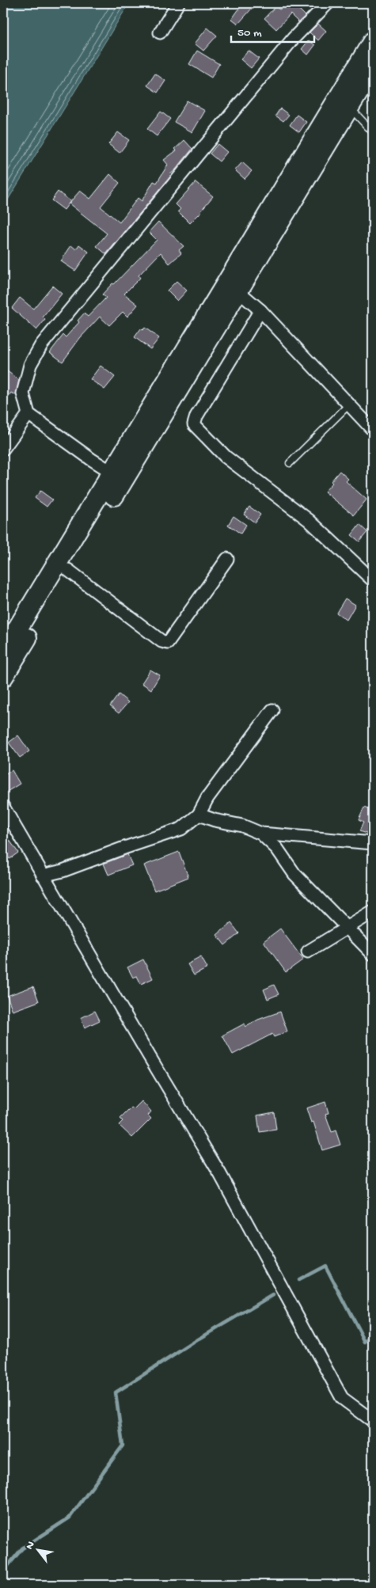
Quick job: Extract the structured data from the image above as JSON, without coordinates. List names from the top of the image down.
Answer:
{
  "scale_bar": "50 m",
  "north": "top left"
}
